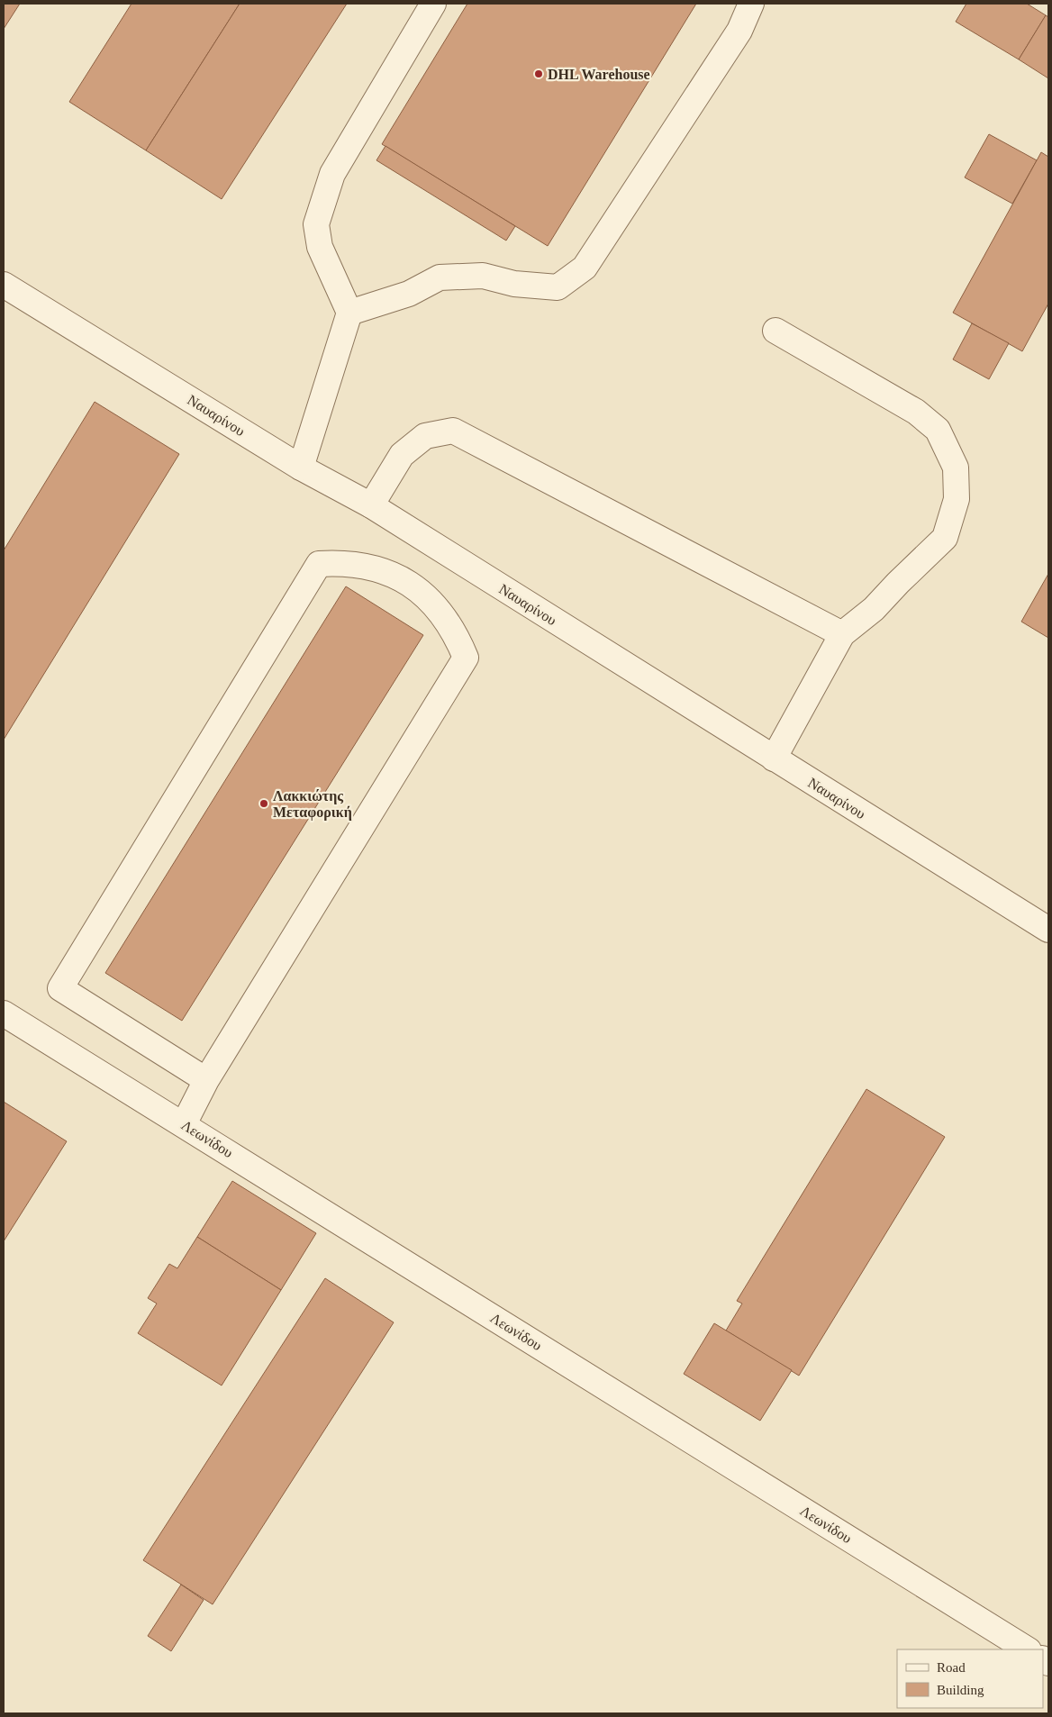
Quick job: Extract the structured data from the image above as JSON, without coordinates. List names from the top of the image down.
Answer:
{
  "streets": {
    "street": ["Ναυαρίνου", "Λεωνίδου"]
  },
  "places": ["DHL Warehouse", "Λακκιώτης Μεταφορική"],
  "legend": ["Road", "Building"]
}
